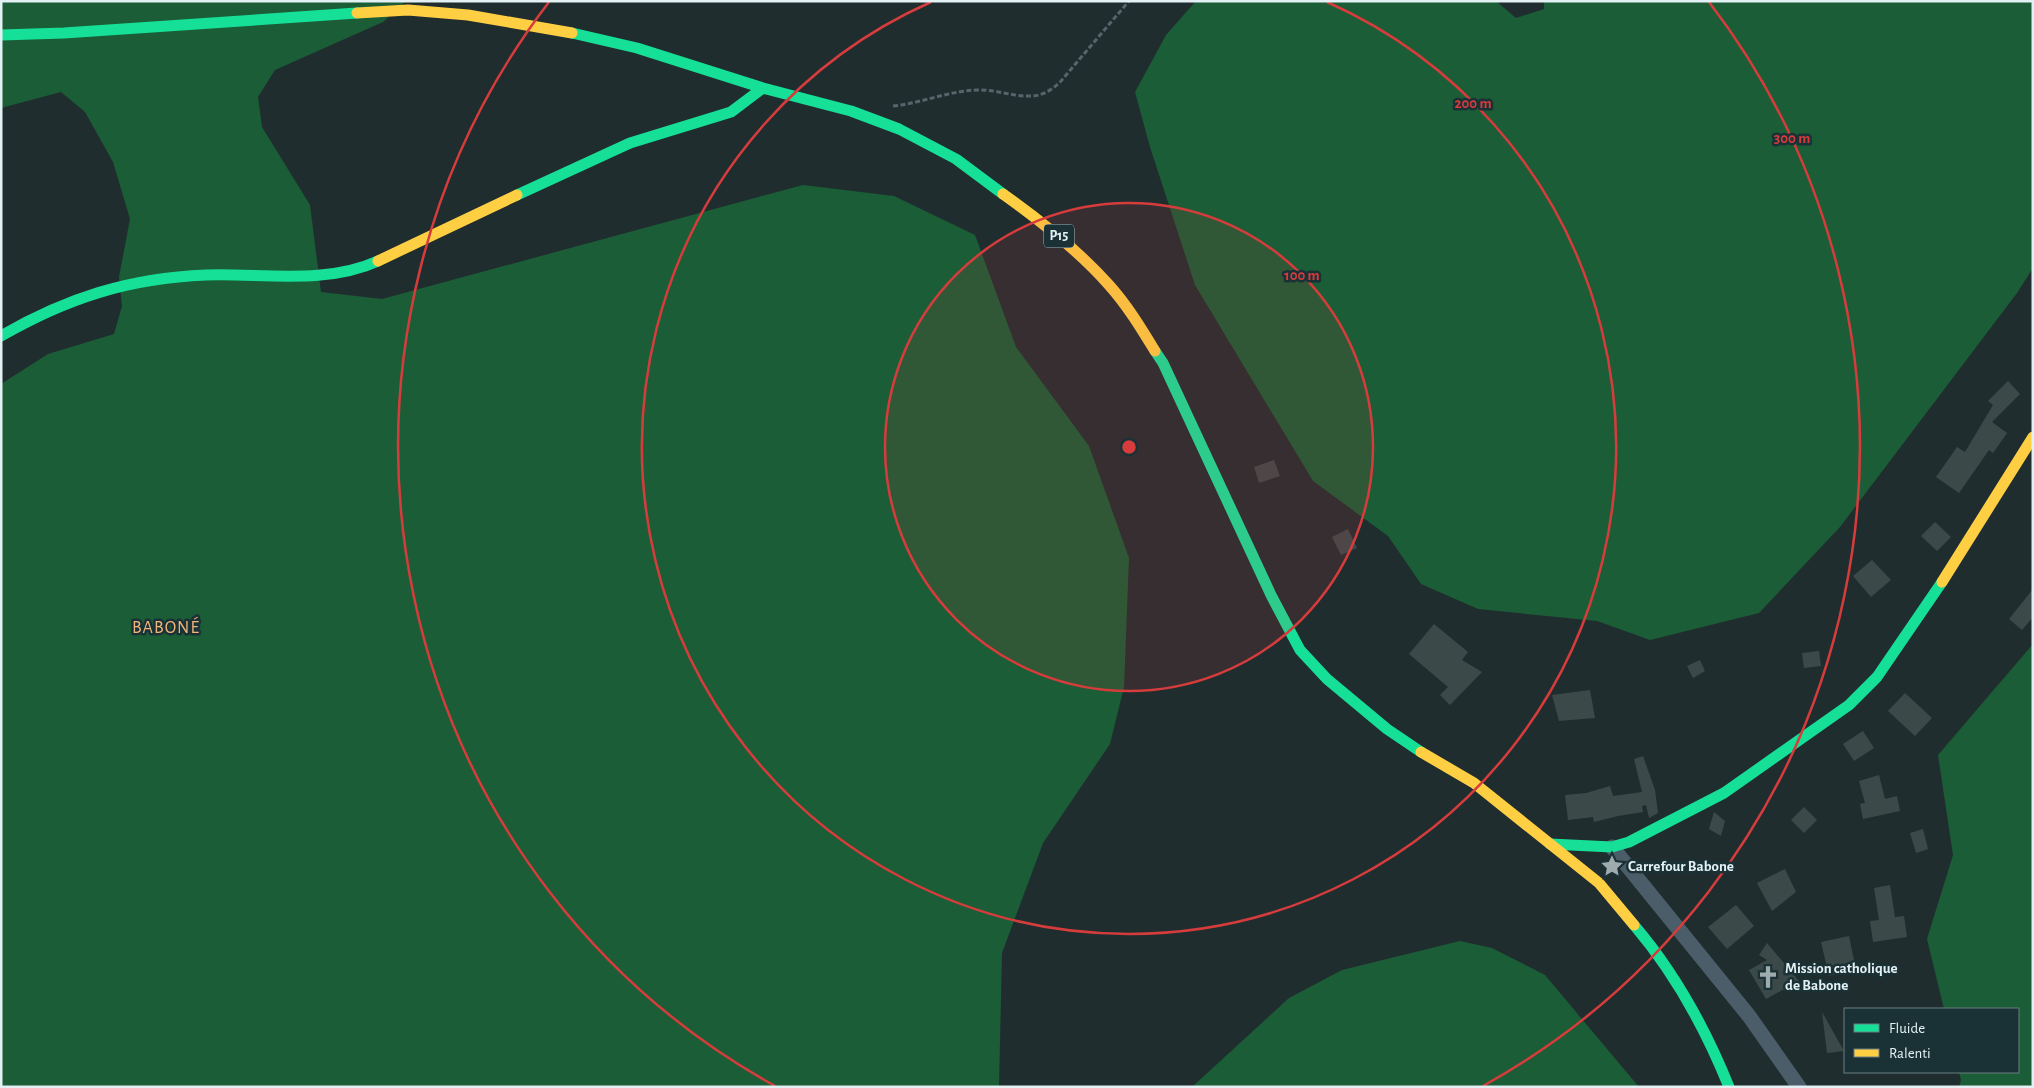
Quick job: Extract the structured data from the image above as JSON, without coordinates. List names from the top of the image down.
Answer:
{
  "streets": {
    "main road": ["P15"]
  },
  "districts": ["BABONÉ"],
  "places": {
    "place": ["Carrefour Babone"],
    "church": ["Mission catholique de Babone"]
  },
  "legend": ["Fluide", "Ralenti"],
  "rings": ["200 m", "300 m", "100 m"]
}
